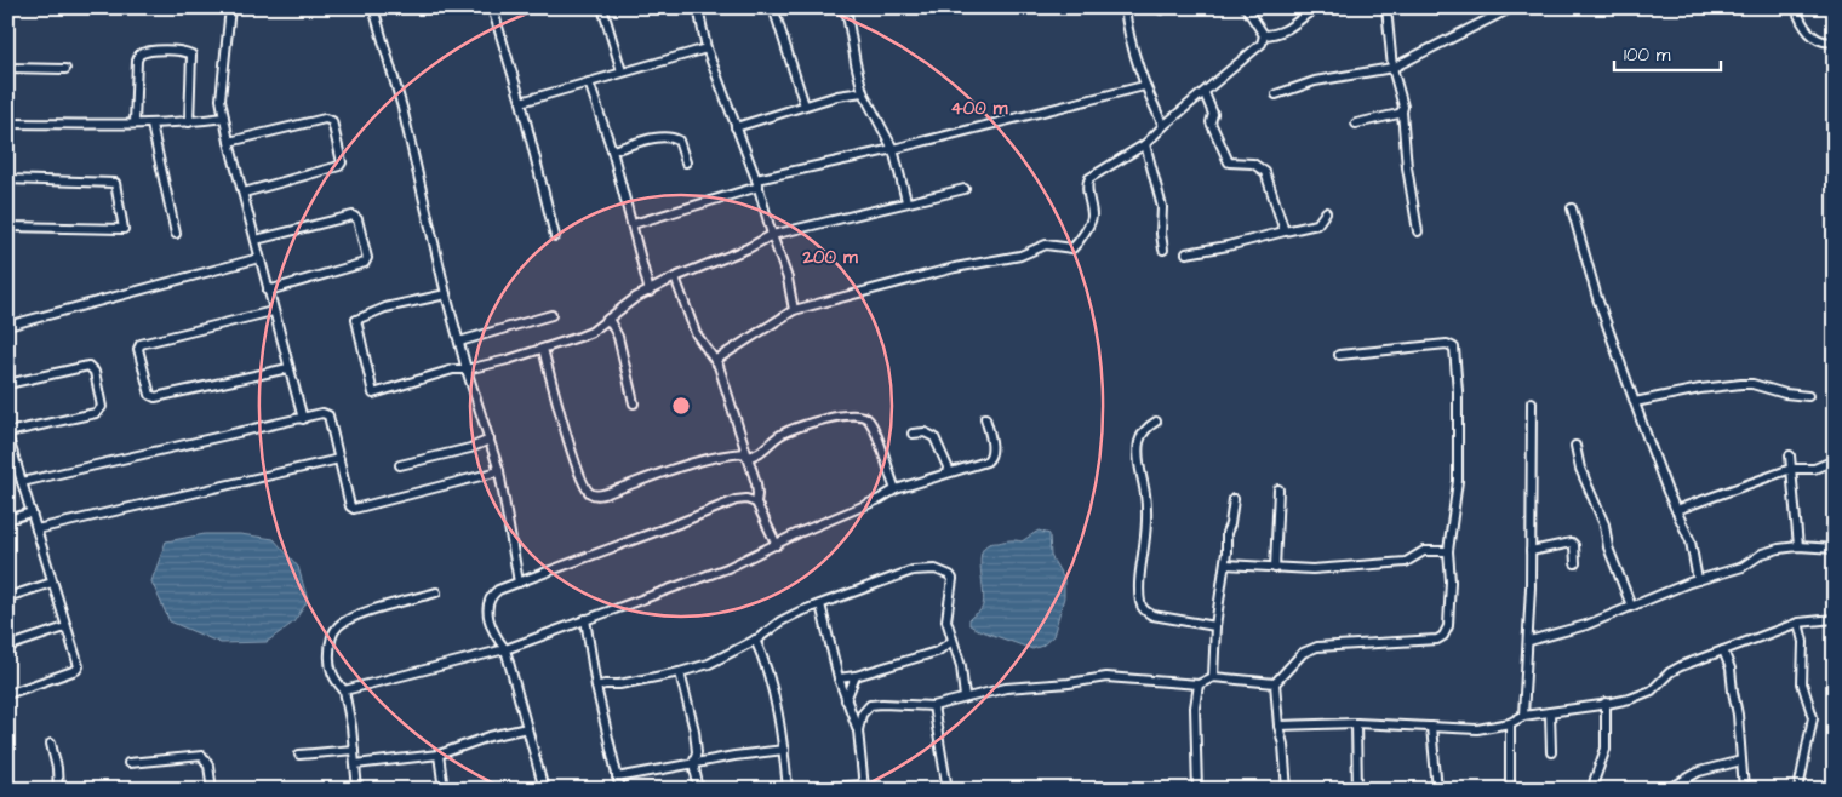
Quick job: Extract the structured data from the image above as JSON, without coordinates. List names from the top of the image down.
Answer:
{
  "scale_bar": "100 m",
  "rings": ["400 m", "200 m"]
}
